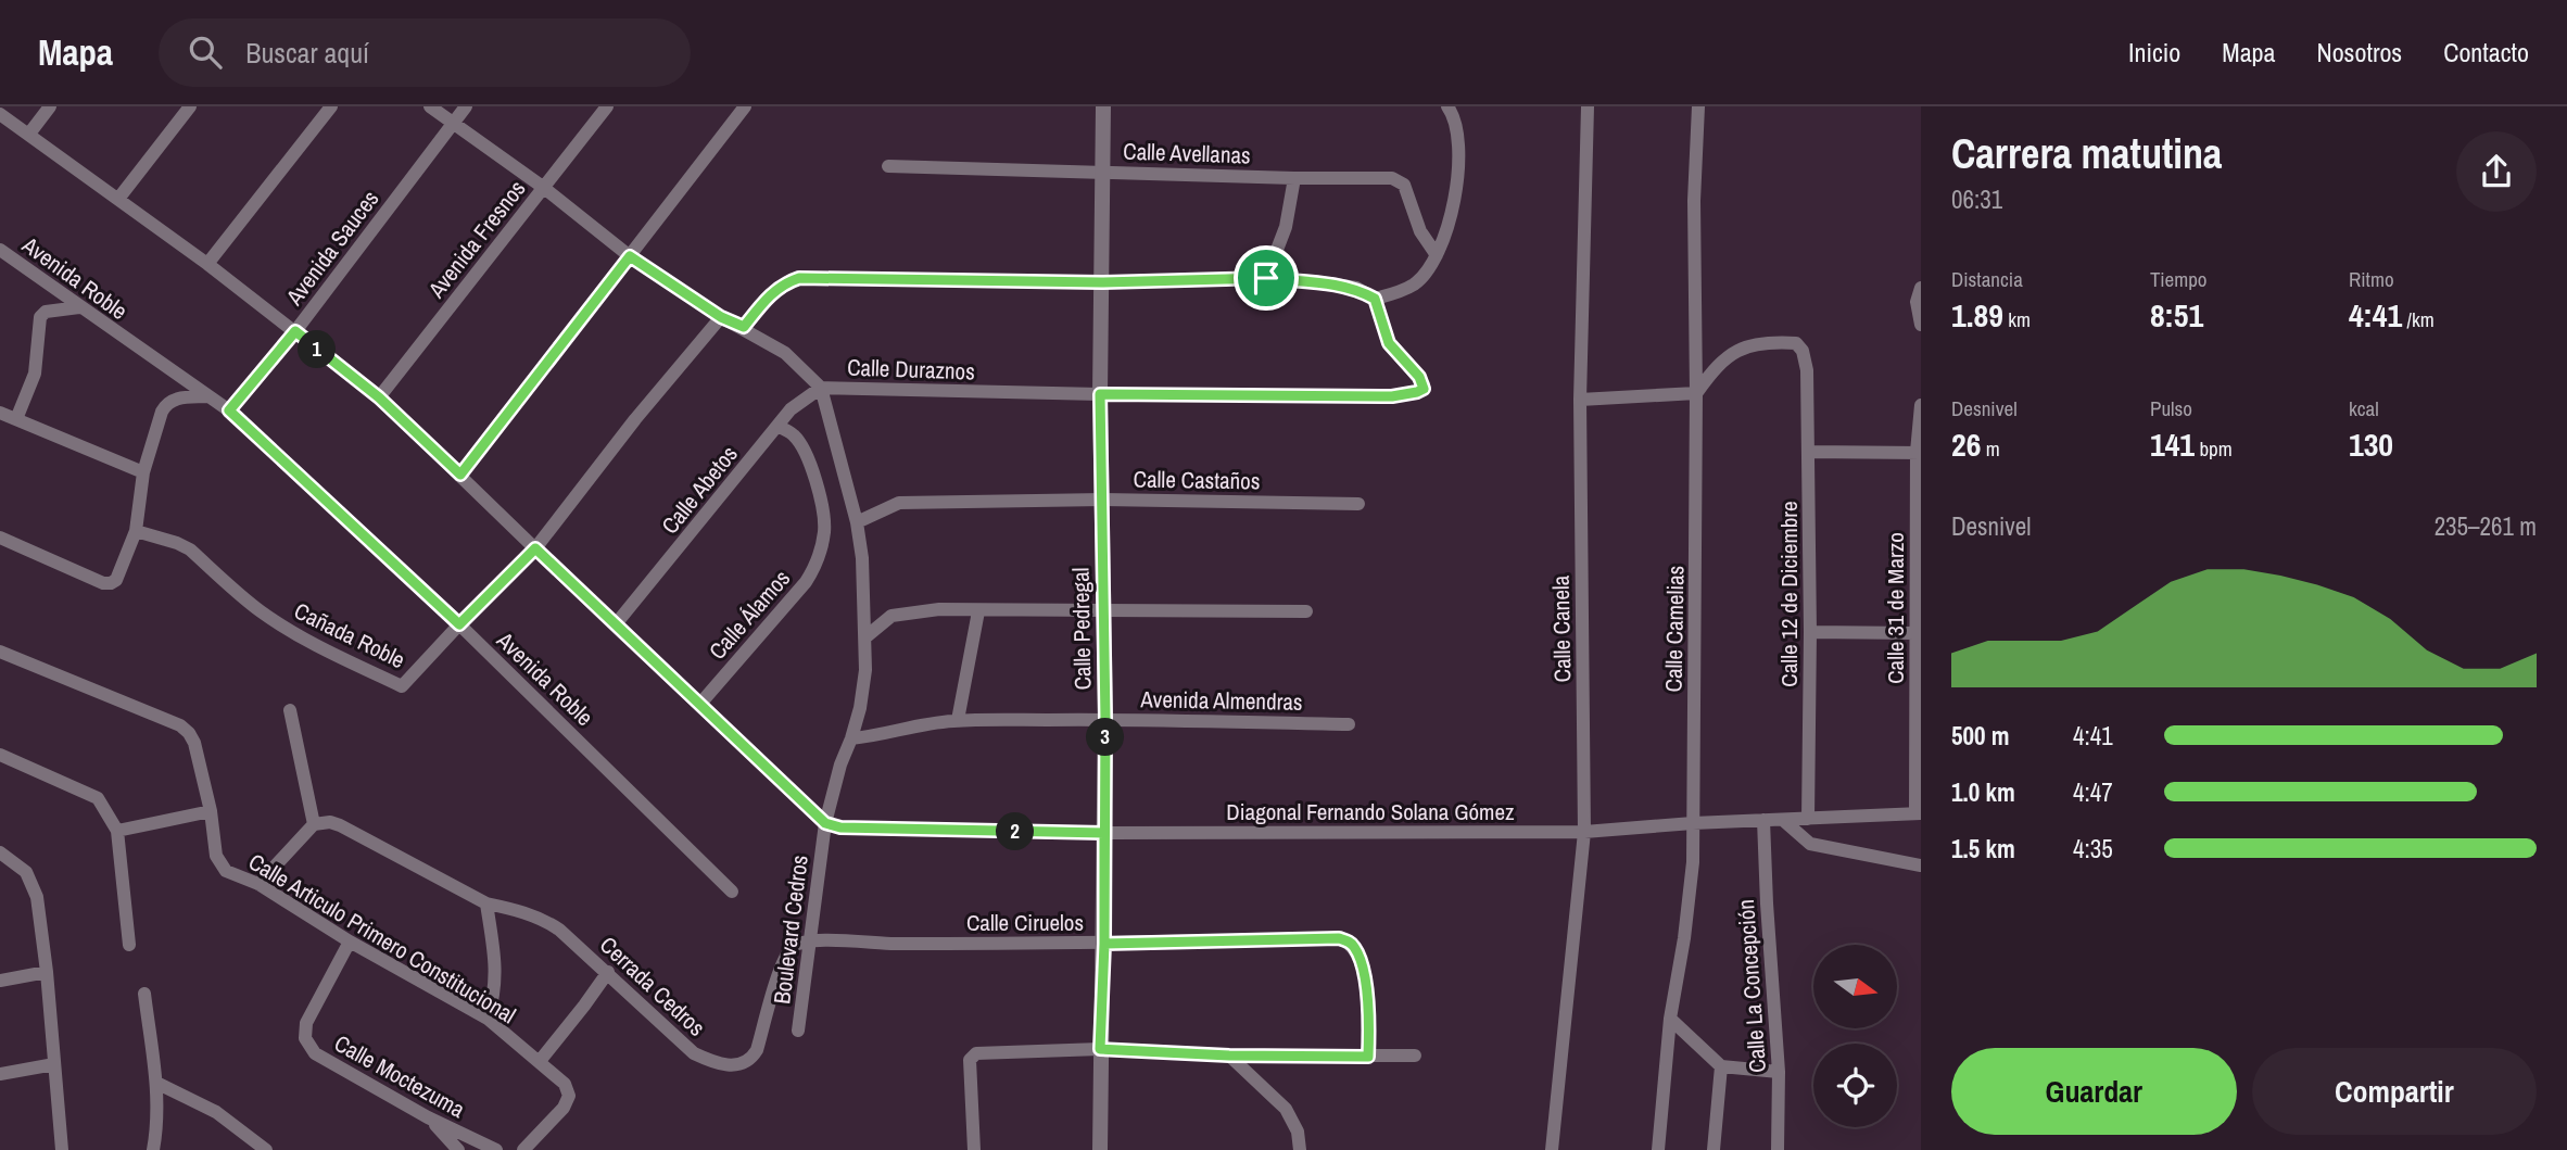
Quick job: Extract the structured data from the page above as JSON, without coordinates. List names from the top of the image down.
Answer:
{
  "streets": {
    "street": [
      "Calle Avellanas",
      "Avenida Fresnos",
      "Avenida Sauces",
      "Avenida Roble",
      "Calle Duraznos",
      "Calle Castaños",
      "Calle Abetos",
      "Calle 12 de Diciembre",
      "Calle 31 de Marzo",
      "Calle Álamos",
      "Calle Pedregal",
      "Calle Canela",
      "Calle Camelias",
      "Cañada Roble",
      "Avenida Almendras",
      "Diagonal Fernando Solana Gómez",
      "Calle Ciruelos",
      "Boulevard Cedros",
      "Calle Articulo Primero Constitucional",
      "Cerrada Cedros",
      "Calle La Concepción",
      "Calle Moctezuma"
    ]
  },
  "crossings": [
    ["Calle Avellanas", "Calle Pedregal"],
    ["Avenida Fresnos", "Calle Duraznos"],
    ["Avenida Sauces", "Avenida Roble"],
    ["Avenida Sauces", "Calle Duraznos"],
    ["Avenida Roble", "Cañada Roble"],
    ["Calle Duraznos", "Calle Abetos"],
    ["Calle Duraznos", "Calle Pedregal"],
    ["Calle Duraznos", "Cañada Roble"],
    ["Calle Duraznos", "Boulevard Cedros"],
    ["Calle Castaños", "Calle Pedregal"],
    ["Calle Castaños", "Boulevard Cedros"],
    ["Calle Abetos", "Calle Álamos"],
    ["Calle Abetos", "Boulevard Cedros"],
    ["Calle 12 de Diciembre", "Calle Camelias"],
    ["Calle 12 de Diciembre", "Diagonal Fernando Solana Gómez"],
    ["Calle 31 de Marzo", "Diagonal Fernando Solana Gómez"],
    ["Calle Pedregal", "Avenida Almendras"],
    ["Calle Pedregal", "Diagonal Fernando Solana Gómez"],
    ["Calle Pedregal", "Calle Ciruelos"],
    ["Calle Canela", "Diagonal Fernando Solana Gómez"],
    ["Calle Camelias", "Diagonal Fernando Solana Gómez"],
    ["Avenida Almendras", "Boulevard Cedros"],
    ["Diagonal Fernando Solana Gómez", "Boulevard Cedros"],
    ["Diagonal Fernando Solana Gómez", "Calle La Concepción"],
    ["Calle Ciruelos", "Boulevard Cedros"],
    ["Calle Ciruelos", "Cerrada Cedros"],
    ["Boulevard Cedros", "Cerrada Cedros"],
    ["Calle Articulo Primero Constitucional", "Calle Moctezuma"]
  ],
  "north": "right",
  "page": {
    "header": "Mapa",
    "search": "Buscar aquí",
    "nav": [
      "Inicio",
      "Mapa",
      "Nosotros",
      "Contacto"
    ],
    "heading": ["Carrera matutina", "06:31"],
    "stats": [
      ["Distancia", "1.89 km"],
      ["Tiempo", "8:51"],
      ["Ritmo", "4:41 /km"],
      ["Desnivel", "26 m"],
      ["Pulso", "141 bpm"],
      ["kcal", "130"]
    ],
    "pins": ["1", "3", "2"],
    "chart": ["Desnivel", "235–261 m"],
    "list": [
      {
        "name": "500 m",
        "note": "4:41"
      },
      {
        "name": "1.0 km",
        "note": "4:47"
      },
      {
        "name": "1.5 km",
        "note": "4:35"
      }
    ],
    "buttons": ["Guardar", "Compartir"]
  }
}
